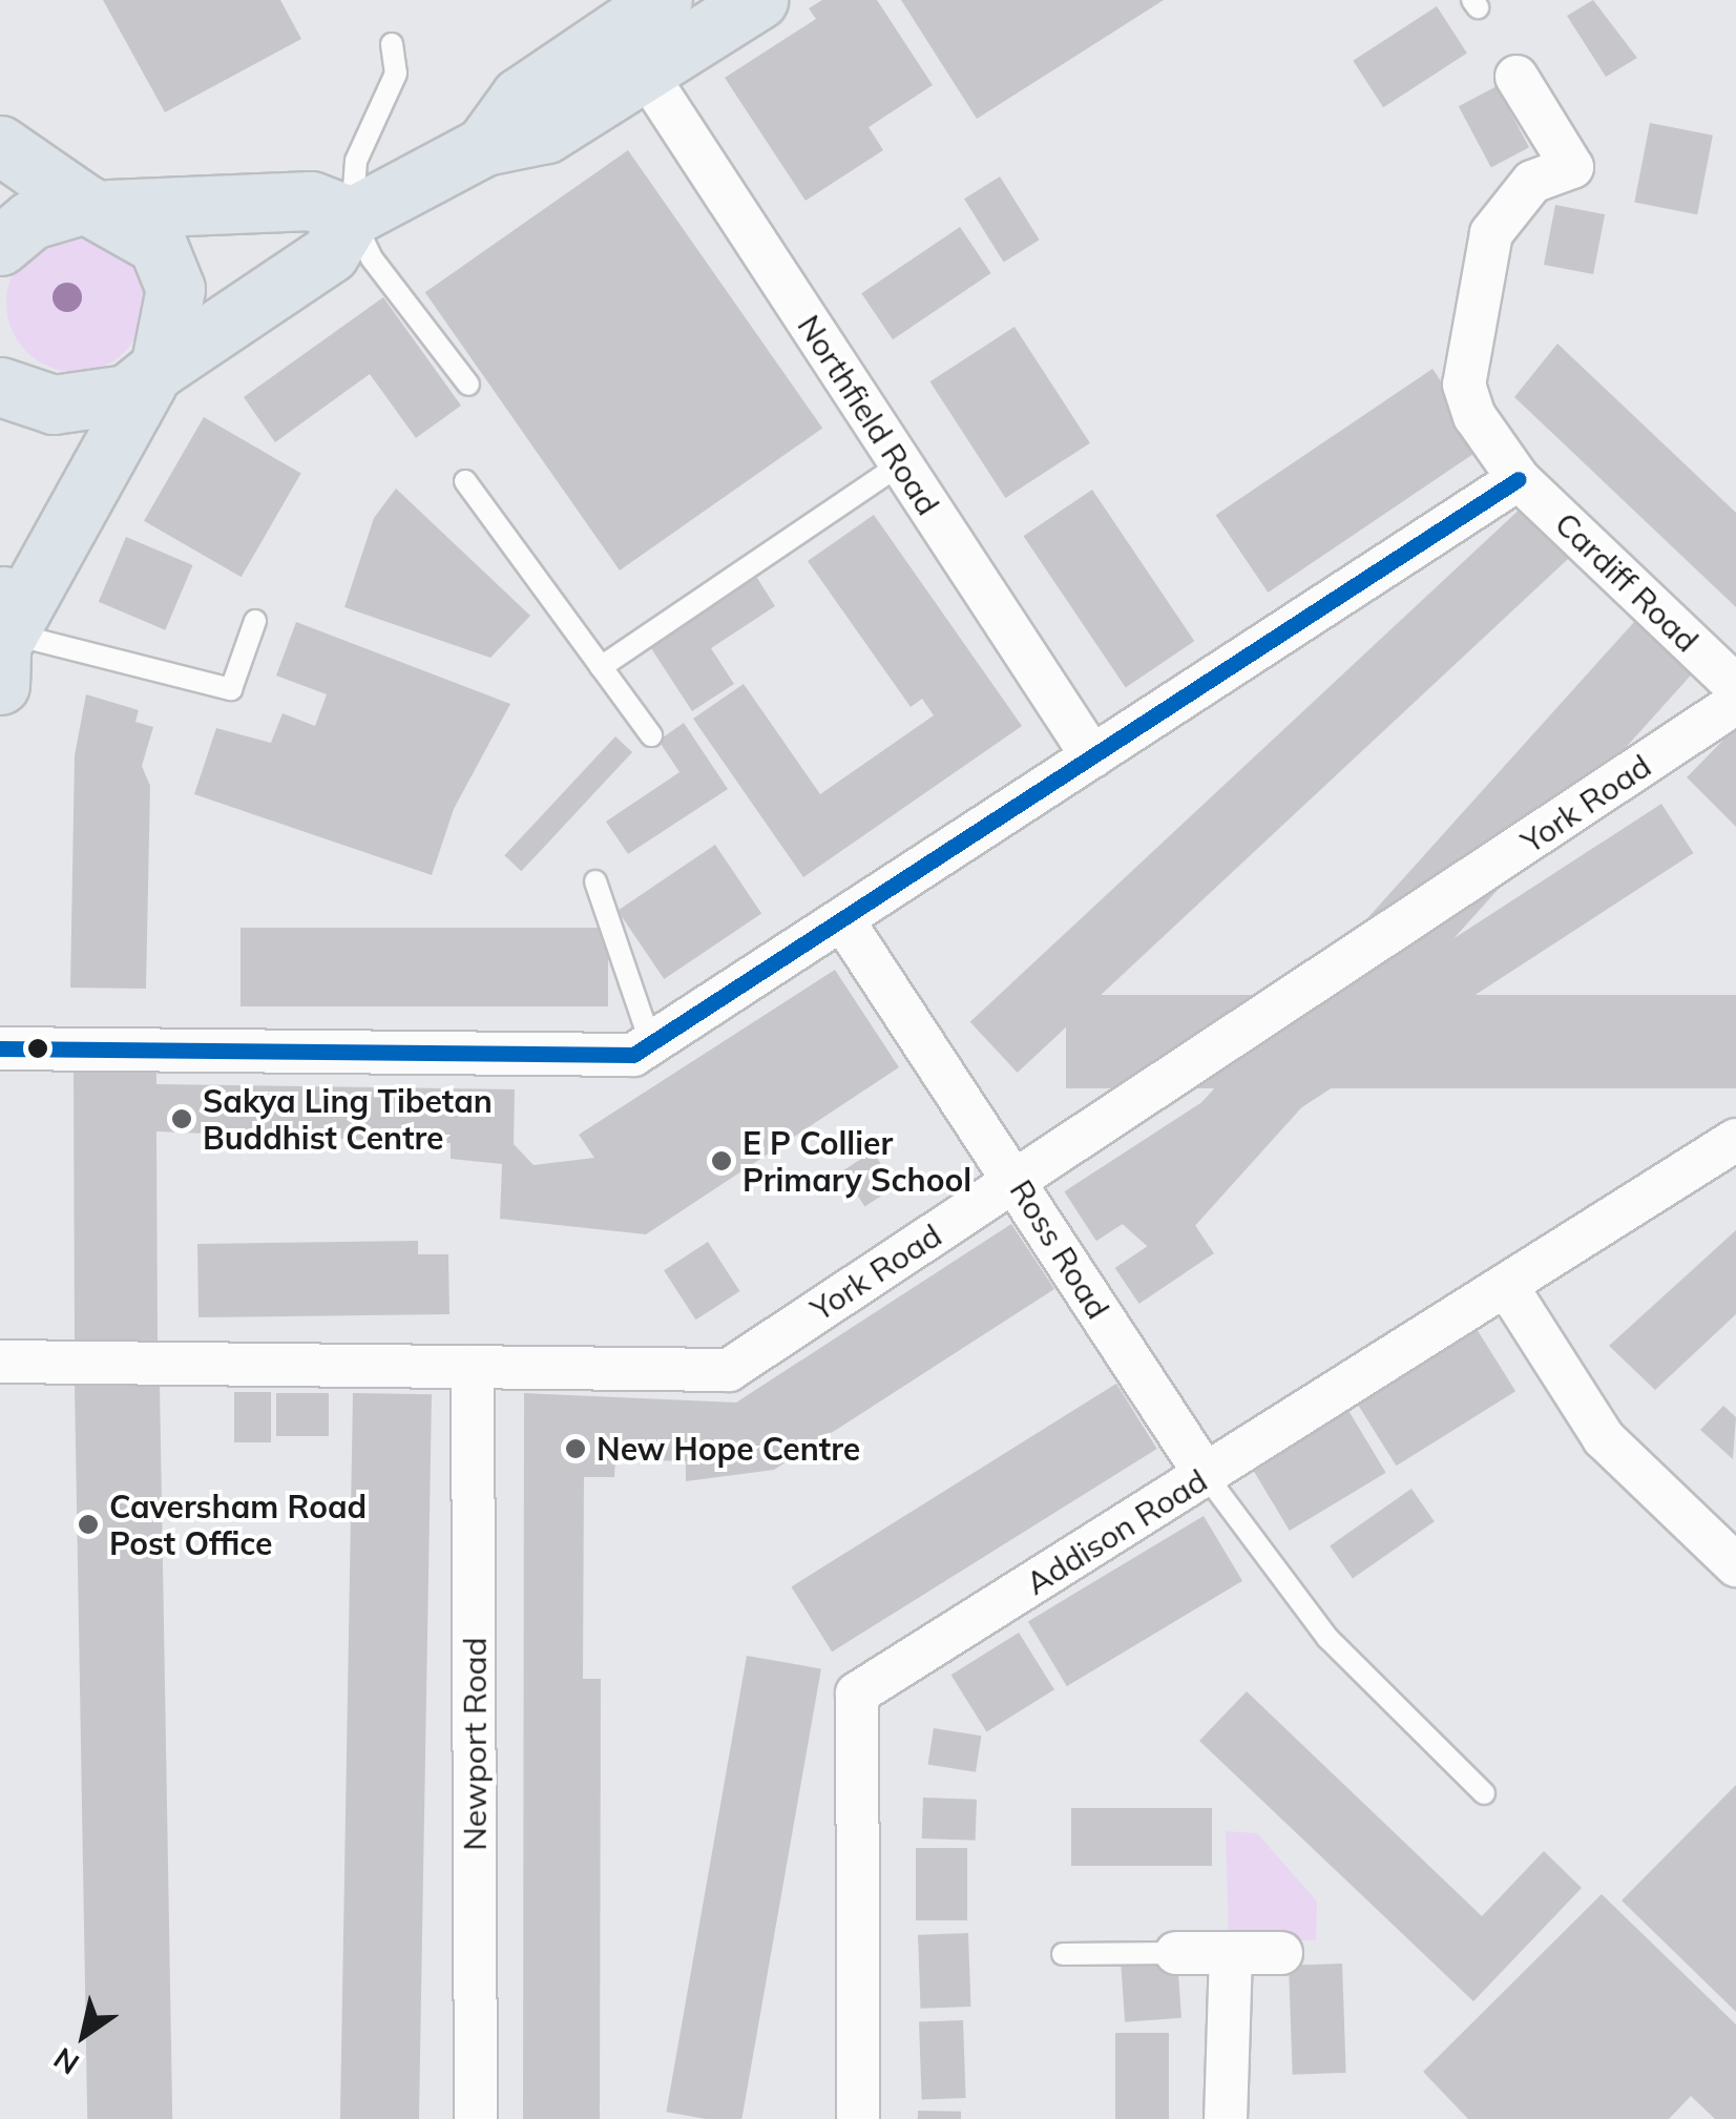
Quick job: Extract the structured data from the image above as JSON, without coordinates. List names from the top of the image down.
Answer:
{
  "streets": {
    "street": [
      "Northfield Road",
      "Cardiff Road",
      "York Road",
      "Ross Road",
      "Addison Road",
      "Newport Road"
    ]
  },
  "crossings": [
    ["York Road", "Ross Road"],
    ["York Road", "Newport Road"],
    ["Ross Road", "Addison Road"]
  ],
  "places": [
    "Sakya Ling Tibetan Buddhist Centre",
    "E P Collier Primary School",
    "New Hope Centre",
    "Caversham Road Post Office"
  ],
  "north": "bottom left"
}
